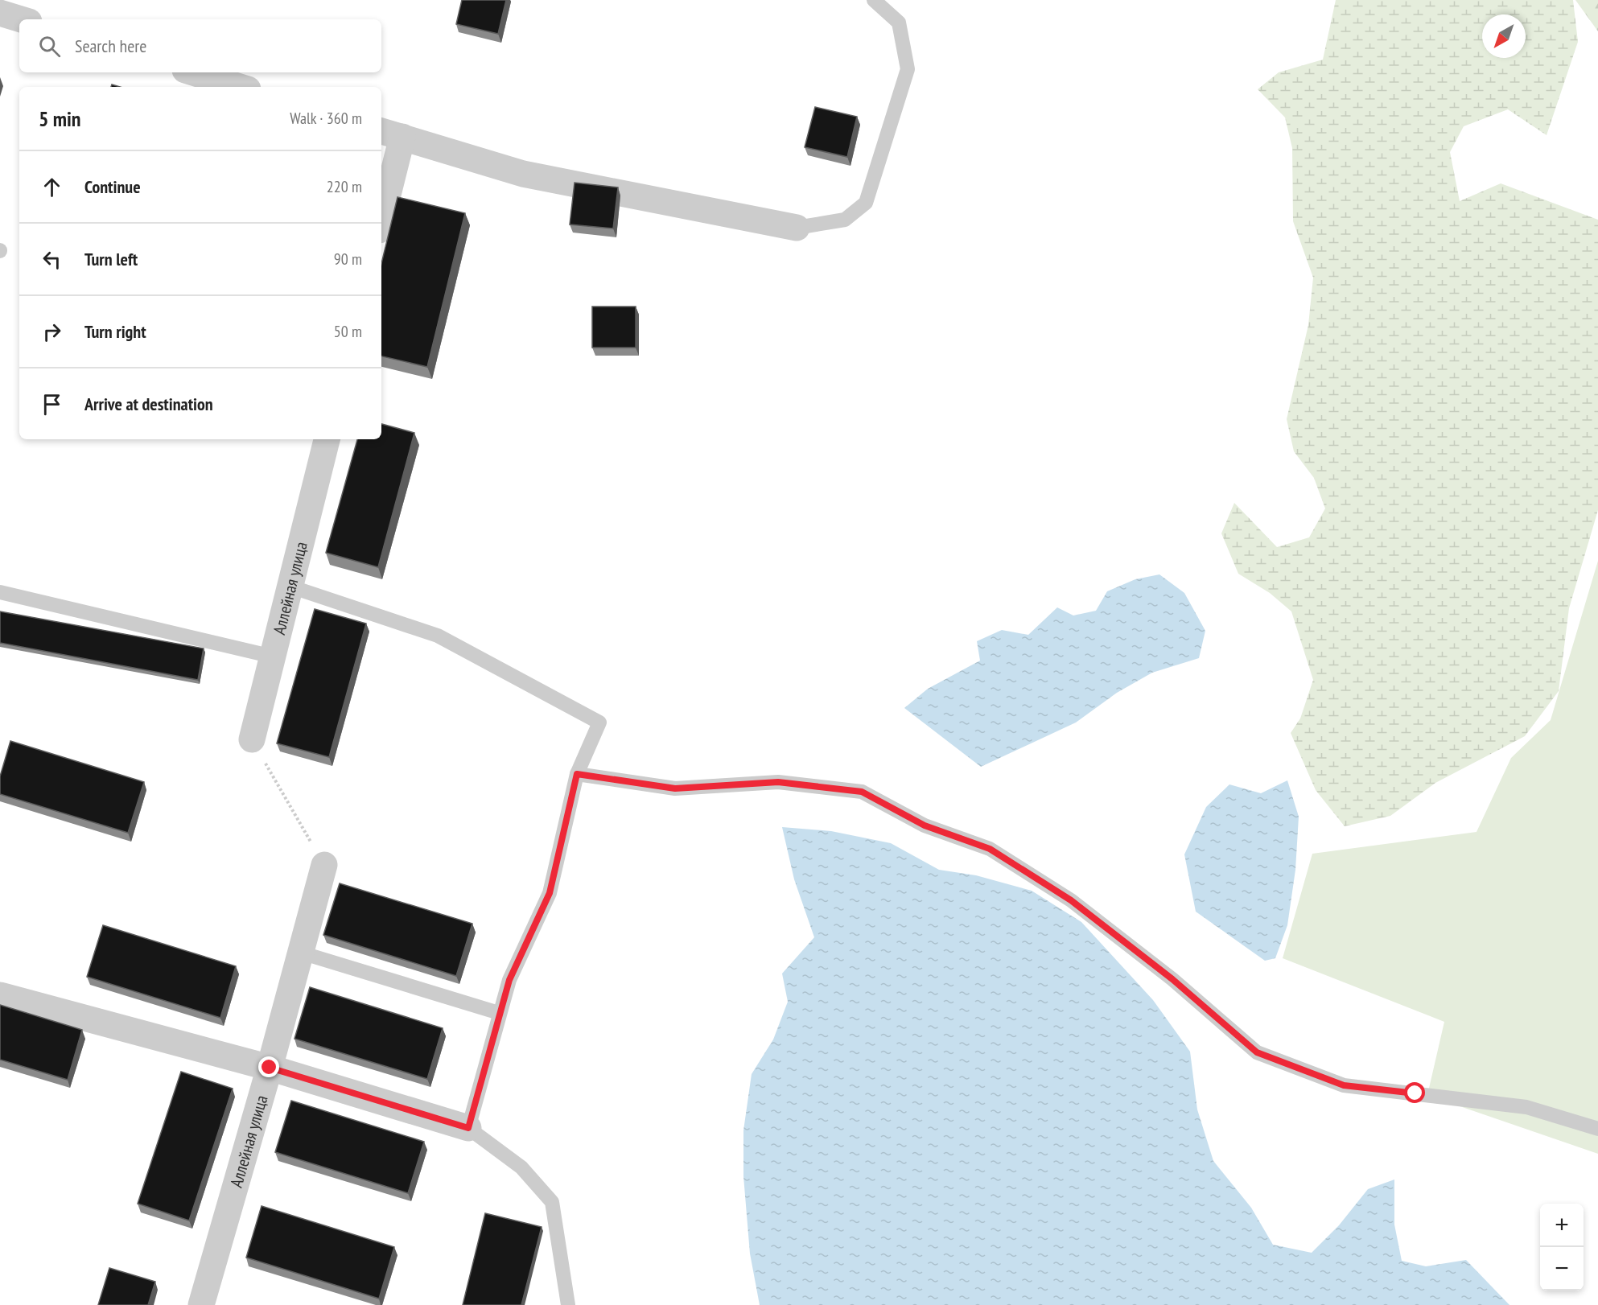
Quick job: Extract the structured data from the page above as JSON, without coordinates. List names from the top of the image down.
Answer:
{
  "streets": {
    "street": ["Аллейная улица"]
  },
  "north": "bottom left",
  "page": {
    "search": "Search here",
    "heading": ["5 min", "Walk · 360 m"],
    "list": [
      ["Continue", "220 m"],
      ["Turn left", "90 m"],
      ["Turn right", "50 m"],
      "Arrive at destination"
    ],
    "map_buttons": ["+", "−"]
  }
}
